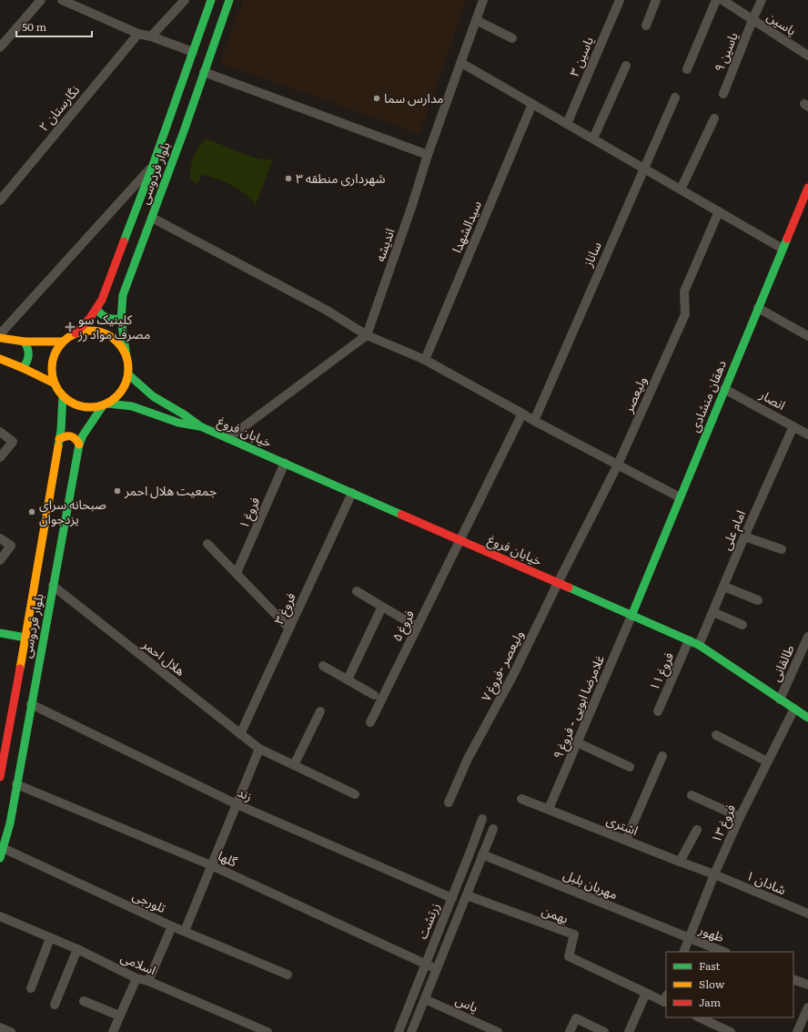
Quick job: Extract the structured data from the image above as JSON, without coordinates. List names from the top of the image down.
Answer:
{
  "streets": {
    "main road": ["بلوار فردوسی", "دهقان منشادی", "خیابان فروغ"],
    "street": [
      "یاسین",
      "یاسین ۹",
      "یاسین ۳",
      "نگارستان ۲",
      "سیدالشهدا",
      "اندیشه",
      "ساناز",
      "ولیعصر",
      "انصار",
      "فروغ ۱",
      "امام علی",
      "فروغ ۳",
      "فروغ ۵",
      "هلال احمر",
      "طالقانی",
      "ولیعصر -فروغ ۷",
      "فروغ ۱۱",
      "غلامرضا ابویی - فروغ ۹",
      "زند",
      "فروغ ۱۳",
      "اشتری",
      "گلها",
      "شادان ۱",
      "مهربان بلبل",
      "تلورجی",
      "بهمن",
      "زرتشت",
      "ظهور",
      "اسلامی",
      "یاس"
    ]
  },
  "crossings": [
    ["یاسین", "یاسین ۹"],
    ["بلوار فردوسی", "خیابان فروغ"],
    ["بلوار فردوسی", "هلال احمر"],
    ["بلوار فردوسی", "زند"],
    ["بلوار فردوسی", "گلها"],
    ["بلوار فردوسی", "تلورجی"],
    ["ولیعصر", "خیابان فروغ"],
    ["ولیعصر", "ولیعصر -فروغ ۷"],
    ["دهقان منشادی", "انصار"],
    ["دهقان منشادی", "خیابان فروغ"],
    ["دهقان منشادی", "غلامرضا ابویی - فروغ ۹"],
    ["انصار", "امام علی"],
    ["خیابان فروغ", "فروغ ۱"],
    ["خیابان فروغ", "امام علی"],
    ["خیابان فروغ", "فروغ ۳"],
    ["خیابان فروغ", "فروغ ۵"],
    ["خیابان فروغ", "طالقانی"],
    ["خیابان فروغ", "ولیعصر -فروغ ۷"],
    ["خیابان فروغ", "فروغ ۱۱"],
    ["خیابان فروغ", "غلامرضا ابویی - فروغ ۹"],
    ["خیابان فروغ", "فروغ ۱۳"],
    ["فروغ ۳", "هلال احمر"],
    ["غلامرضا ابویی - فروغ ۹", "اشتری"],
    ["زند", "زرتشت"],
    ["فروغ ۱۳", "اشتری"],
    ["فروغ ۱۳", "شادان ۱"],
    ["فروغ ۱۳", "مهربان بلبل"],
    ["فروغ ۱۳", "ظهور"],
    ["اشتری", "شادان ۱"],
    ["گلها", "زرتشت"],
    ["مهربان بلبل", "زرتشت"],
    ["مهربان بلبل", "ظهور"],
    ["بهمن", "زرتشت"],
    ["زرتشت", "یاس"]
  ],
  "places": {
    "other": [
      "مدارس سما",
      "شهرداری منطقه ۳",
      "جمعیت هلال احمر",
      "صبحانه سرای یزدجوان"
    ],
    "health": ["کلینیک سو مصرف مواد رز"]
  },
  "legend": ["Fast", "Slow", "Jam"],
  "scale_bar": "50 m"
}
